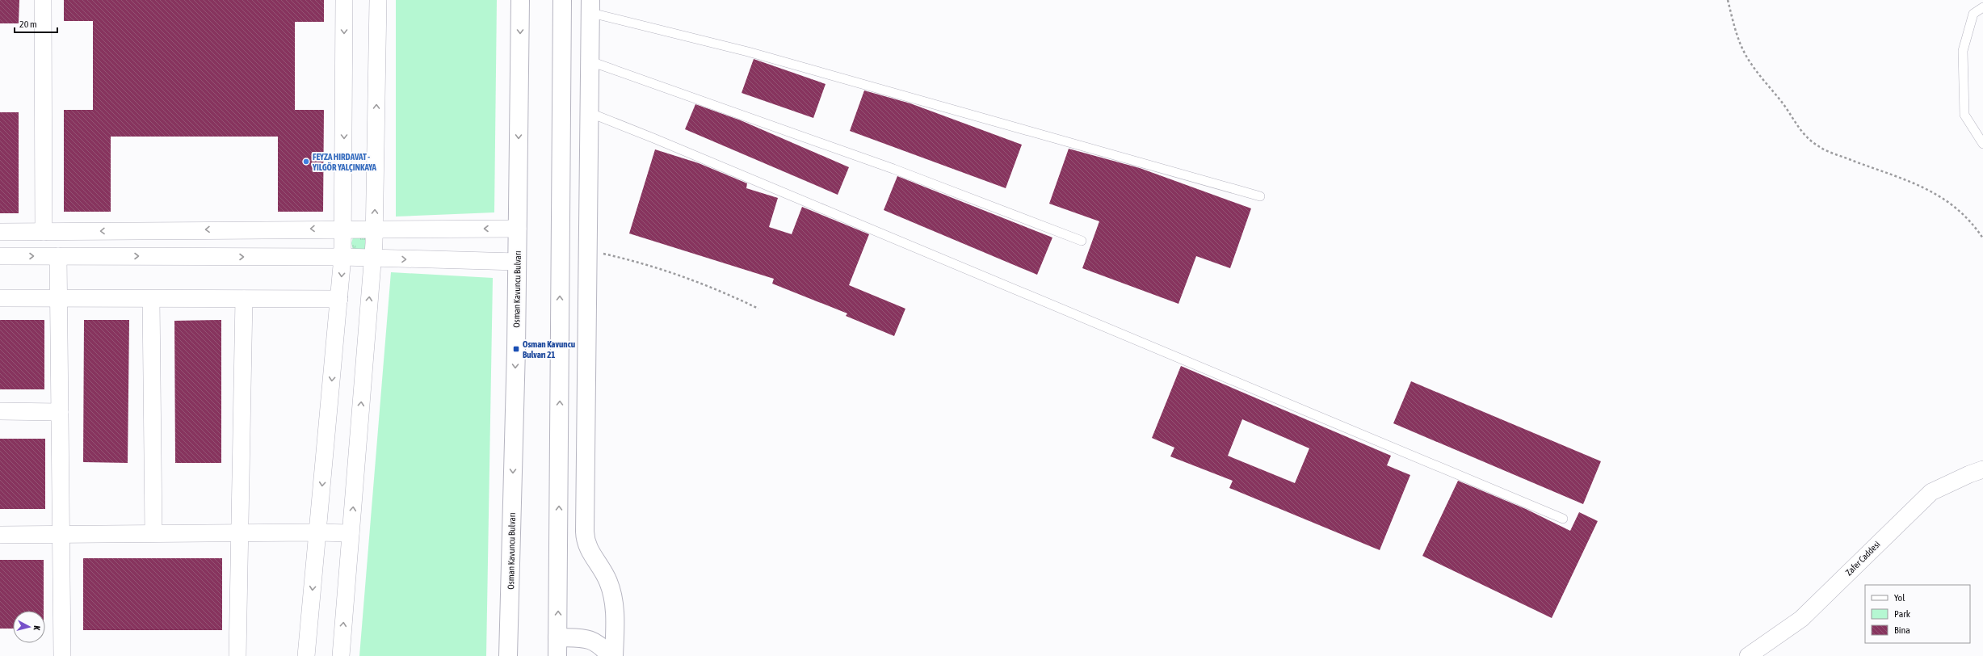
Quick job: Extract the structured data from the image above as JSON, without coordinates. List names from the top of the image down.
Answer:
{
  "streets": {
    "main road": ["Osman Kavuncu Bulvarı"],
    "street": ["Zafer Caddesi"]
  },
  "places": {
    "other": ["FEYZA HIRDAVAT - YILGÖR YALÇINKAYA"],
    "transit": ["Osman Kavuncu Bulvarı 21"]
  },
  "legend": ["Yol", "Park", "Bina"],
  "scale_bar": "20 m",
  "north": "right"
}
